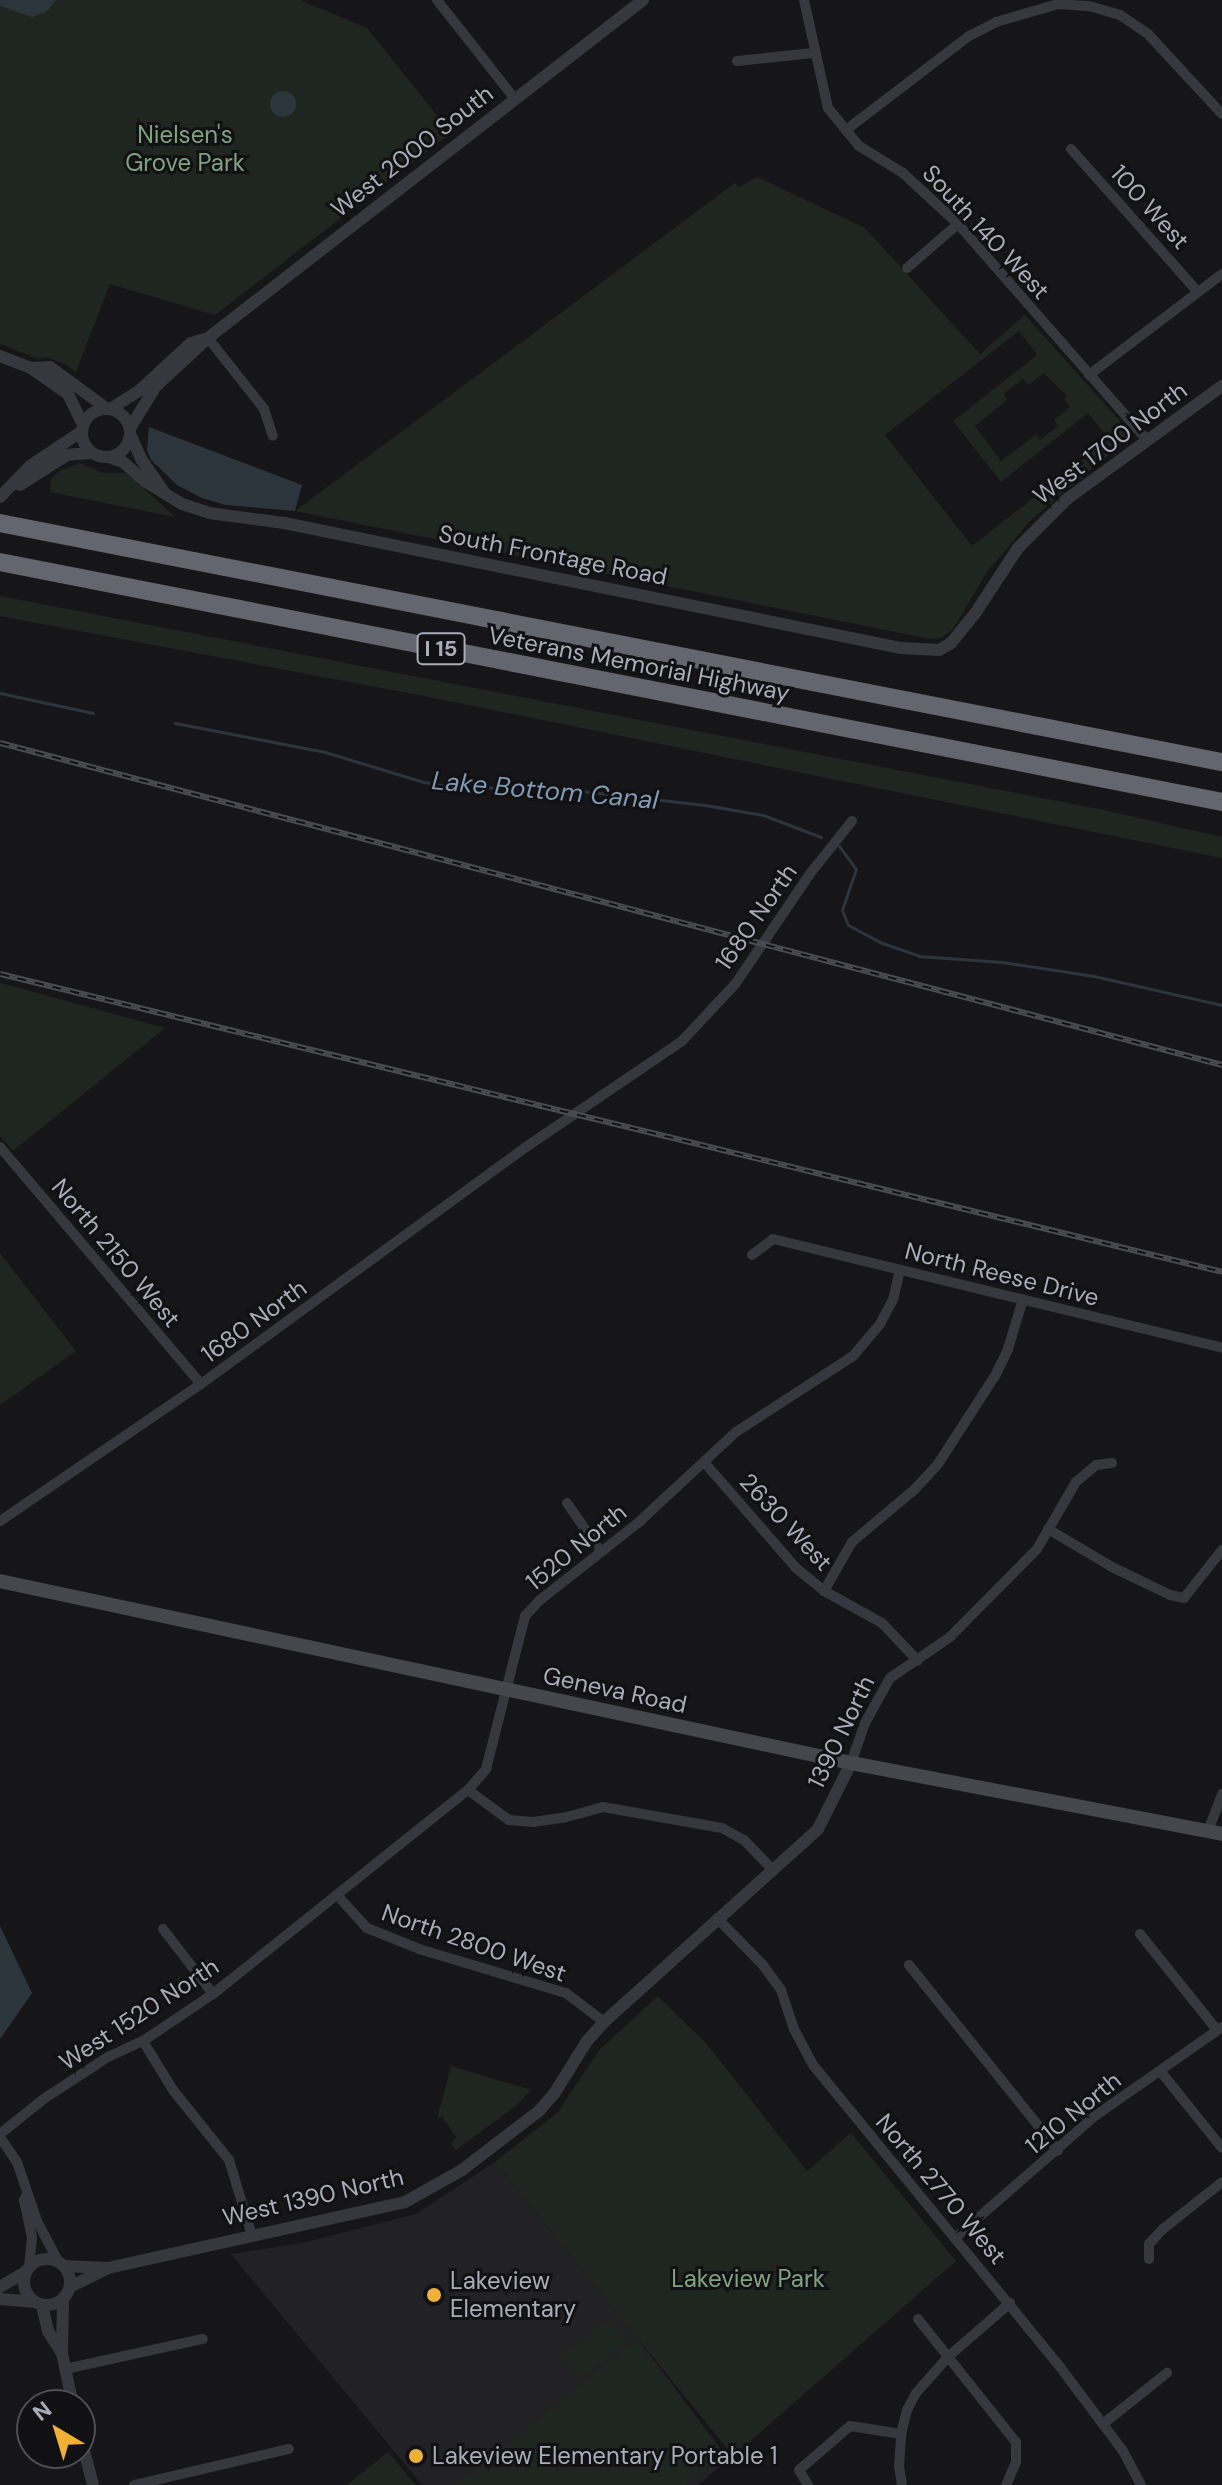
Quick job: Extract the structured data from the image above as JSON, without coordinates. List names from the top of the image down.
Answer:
{
  "streets": {
    "highway": ["I 15", "Veterans Memorial Highway"],
    "main road": ["Geneva Road"],
    "street": [
      "West 2000 South",
      "100 West",
      "South 140 West",
      "West 1700 North",
      "South Frontage Road",
      "1680 North",
      "North 2150 West",
      "North Reese Drive",
      "2630 West",
      "1520 North",
      "1390 North",
      "North 2800 West",
      "West 1520 North",
      "1210 North",
      "North 2770 West",
      "West 1390 North"
    ]
  },
  "crossings": [
    ["West 2000 South", "South Frontage Road"],
    ["South 140 West", "West 1700 North"],
    ["West 1700 North", "South Frontage Road"],
    ["1680 North", "North 2150 West"],
    ["North Reese Drive", "1520 North"],
    ["2630 West", "1520 North"],
    ["2630 West", "1390 North"],
    ["1520 North", "Geneva Road"],
    ["1520 North", "North 2800 West"],
    ["1520 North", "West 1520 North"],
    ["Geneva Road", "1390 North"],
    ["1390 North", "North 2800 West"],
    ["1390 North", "North 2770 West"],
    ["1390 North", "West 1390 North"],
    ["North 2800 West", "West 1520 North"],
    ["North 2800 West", "West 1390 North"],
    ["1210 North", "North 2770 West"]
  ],
  "water": ["Lake Bottom Canal"],
  "parks": ["Nielsen's Grove Park", "Lakeview Park"],
  "places": ["Lakeview Elementary", "Lakeview Elementary Portable 1"],
  "north": "top left"
}
